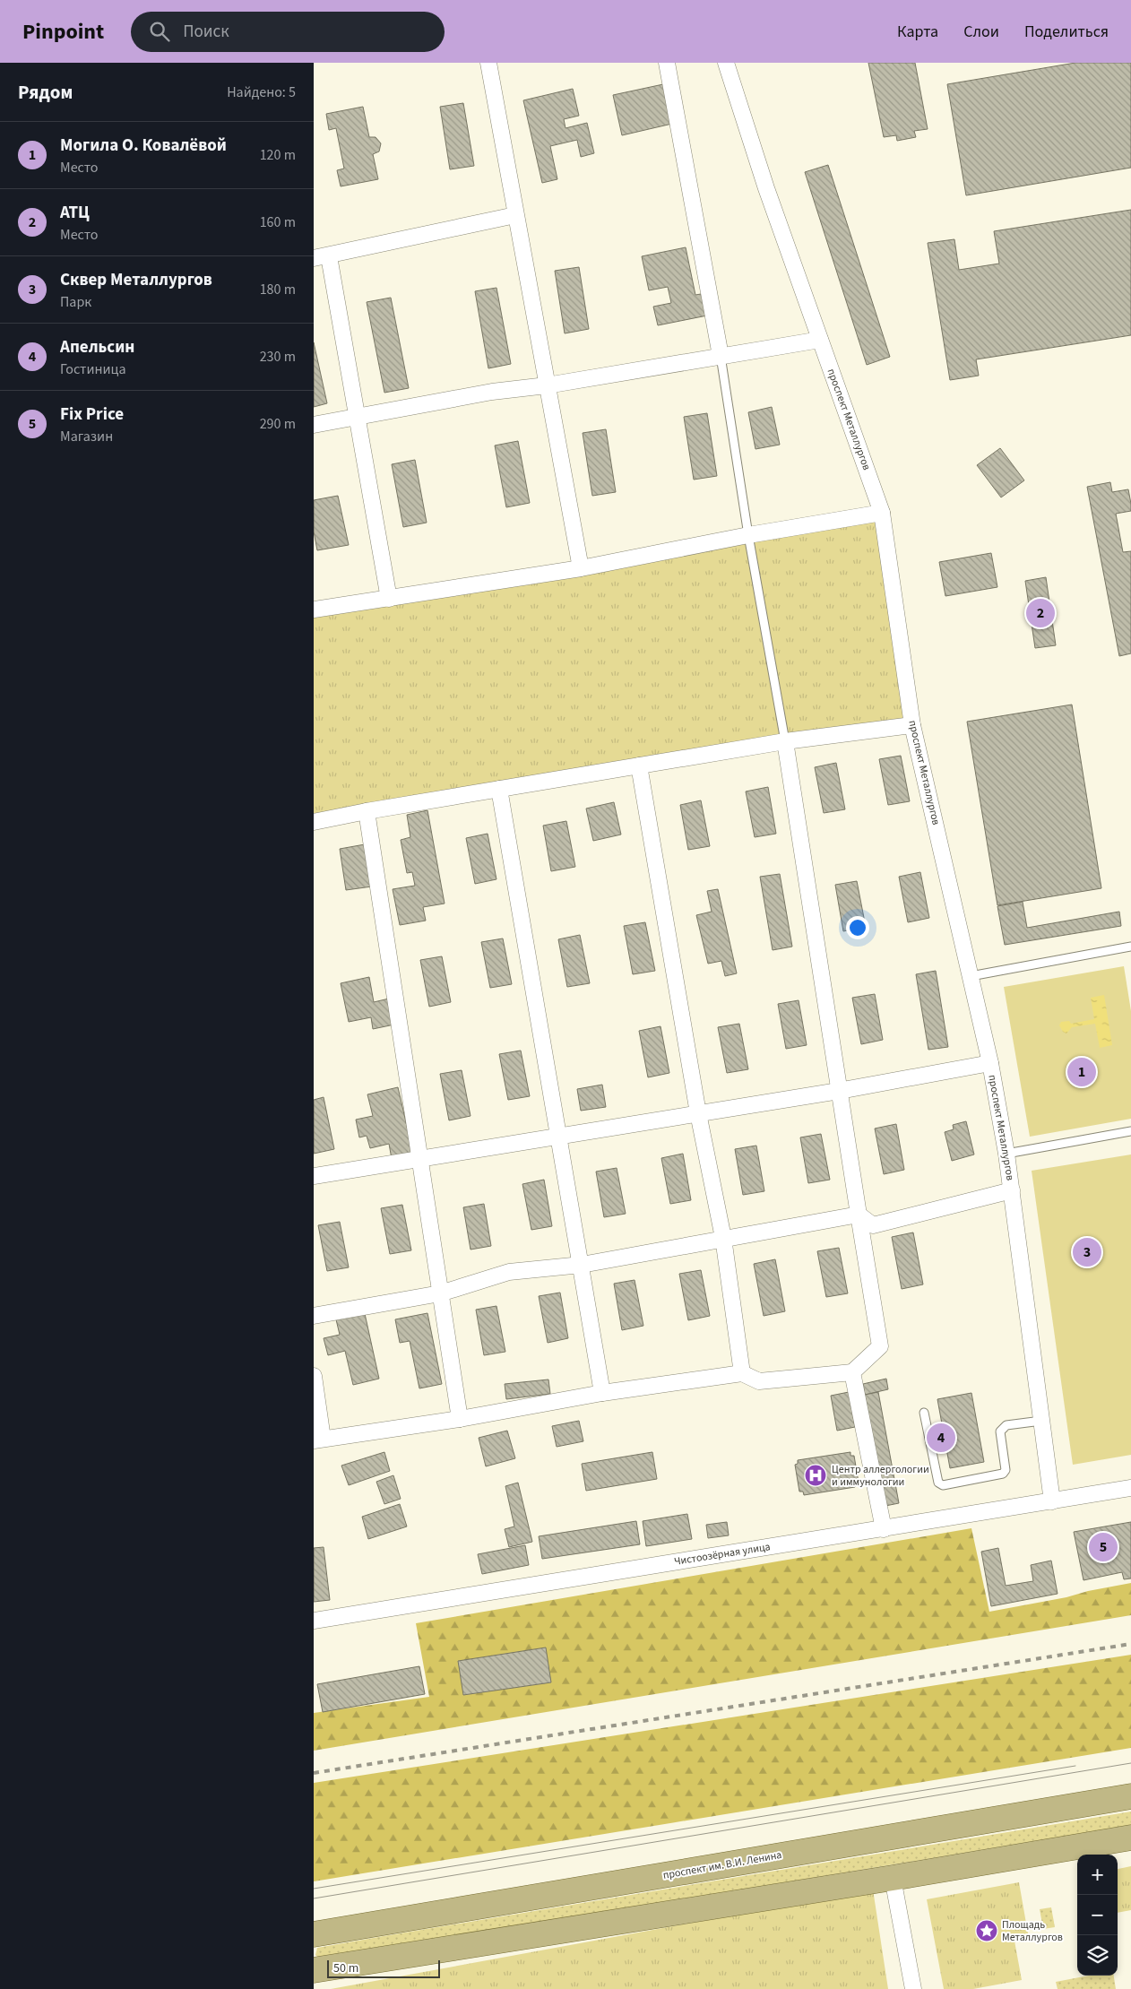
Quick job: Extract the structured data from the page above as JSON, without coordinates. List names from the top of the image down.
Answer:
{
  "streets": {
    "main road": ["проспект им. В.И. Ленина"],
    "street": ["проспект Металлургов", "Чистоозёрная улица"]
  },
  "crossings": [
    ["проспект Металлургов", "Чистоозёрная улица"]
  ],
  "places": {
    "hospital": ["Центр аллергологии и иммунологии"],
    "place": ["Площадь Металлургов"]
  },
  "scale_bar": "50 m",
  "page": {
    "header": "Pinpoint",
    "search": "Поиск",
    "nav": ["Карта", "Слои", "Поделиться"],
    "heading": ["Рядом", "Найдено: 5"],
    "list": [
      {
        "mark": "1",
        "name": "Могила О. Ковалёвой",
        "note": "Место",
        "value": "120 m"
      },
      {
        "mark": "2",
        "name": "АТЦ",
        "note": "Место",
        "value": "160 m"
      },
      {
        "mark": "3",
        "name": "Сквер Металлургов",
        "note": "Парк",
        "value": "180 m"
      },
      {
        "mark": "4",
        "name": "Апельсин",
        "note": "Гостиница",
        "value": "230 m"
      },
      {
        "mark": "5",
        "name": "Fix Price",
        "note": "Магазин",
        "value": "290 m"
      }
    ],
    "pins": [
      "2",
      "1",
      "3",
      "4",
      "5"
    ],
    "map_buttons": ["+", "−"],
    "scale": "50 m"
  }
}
